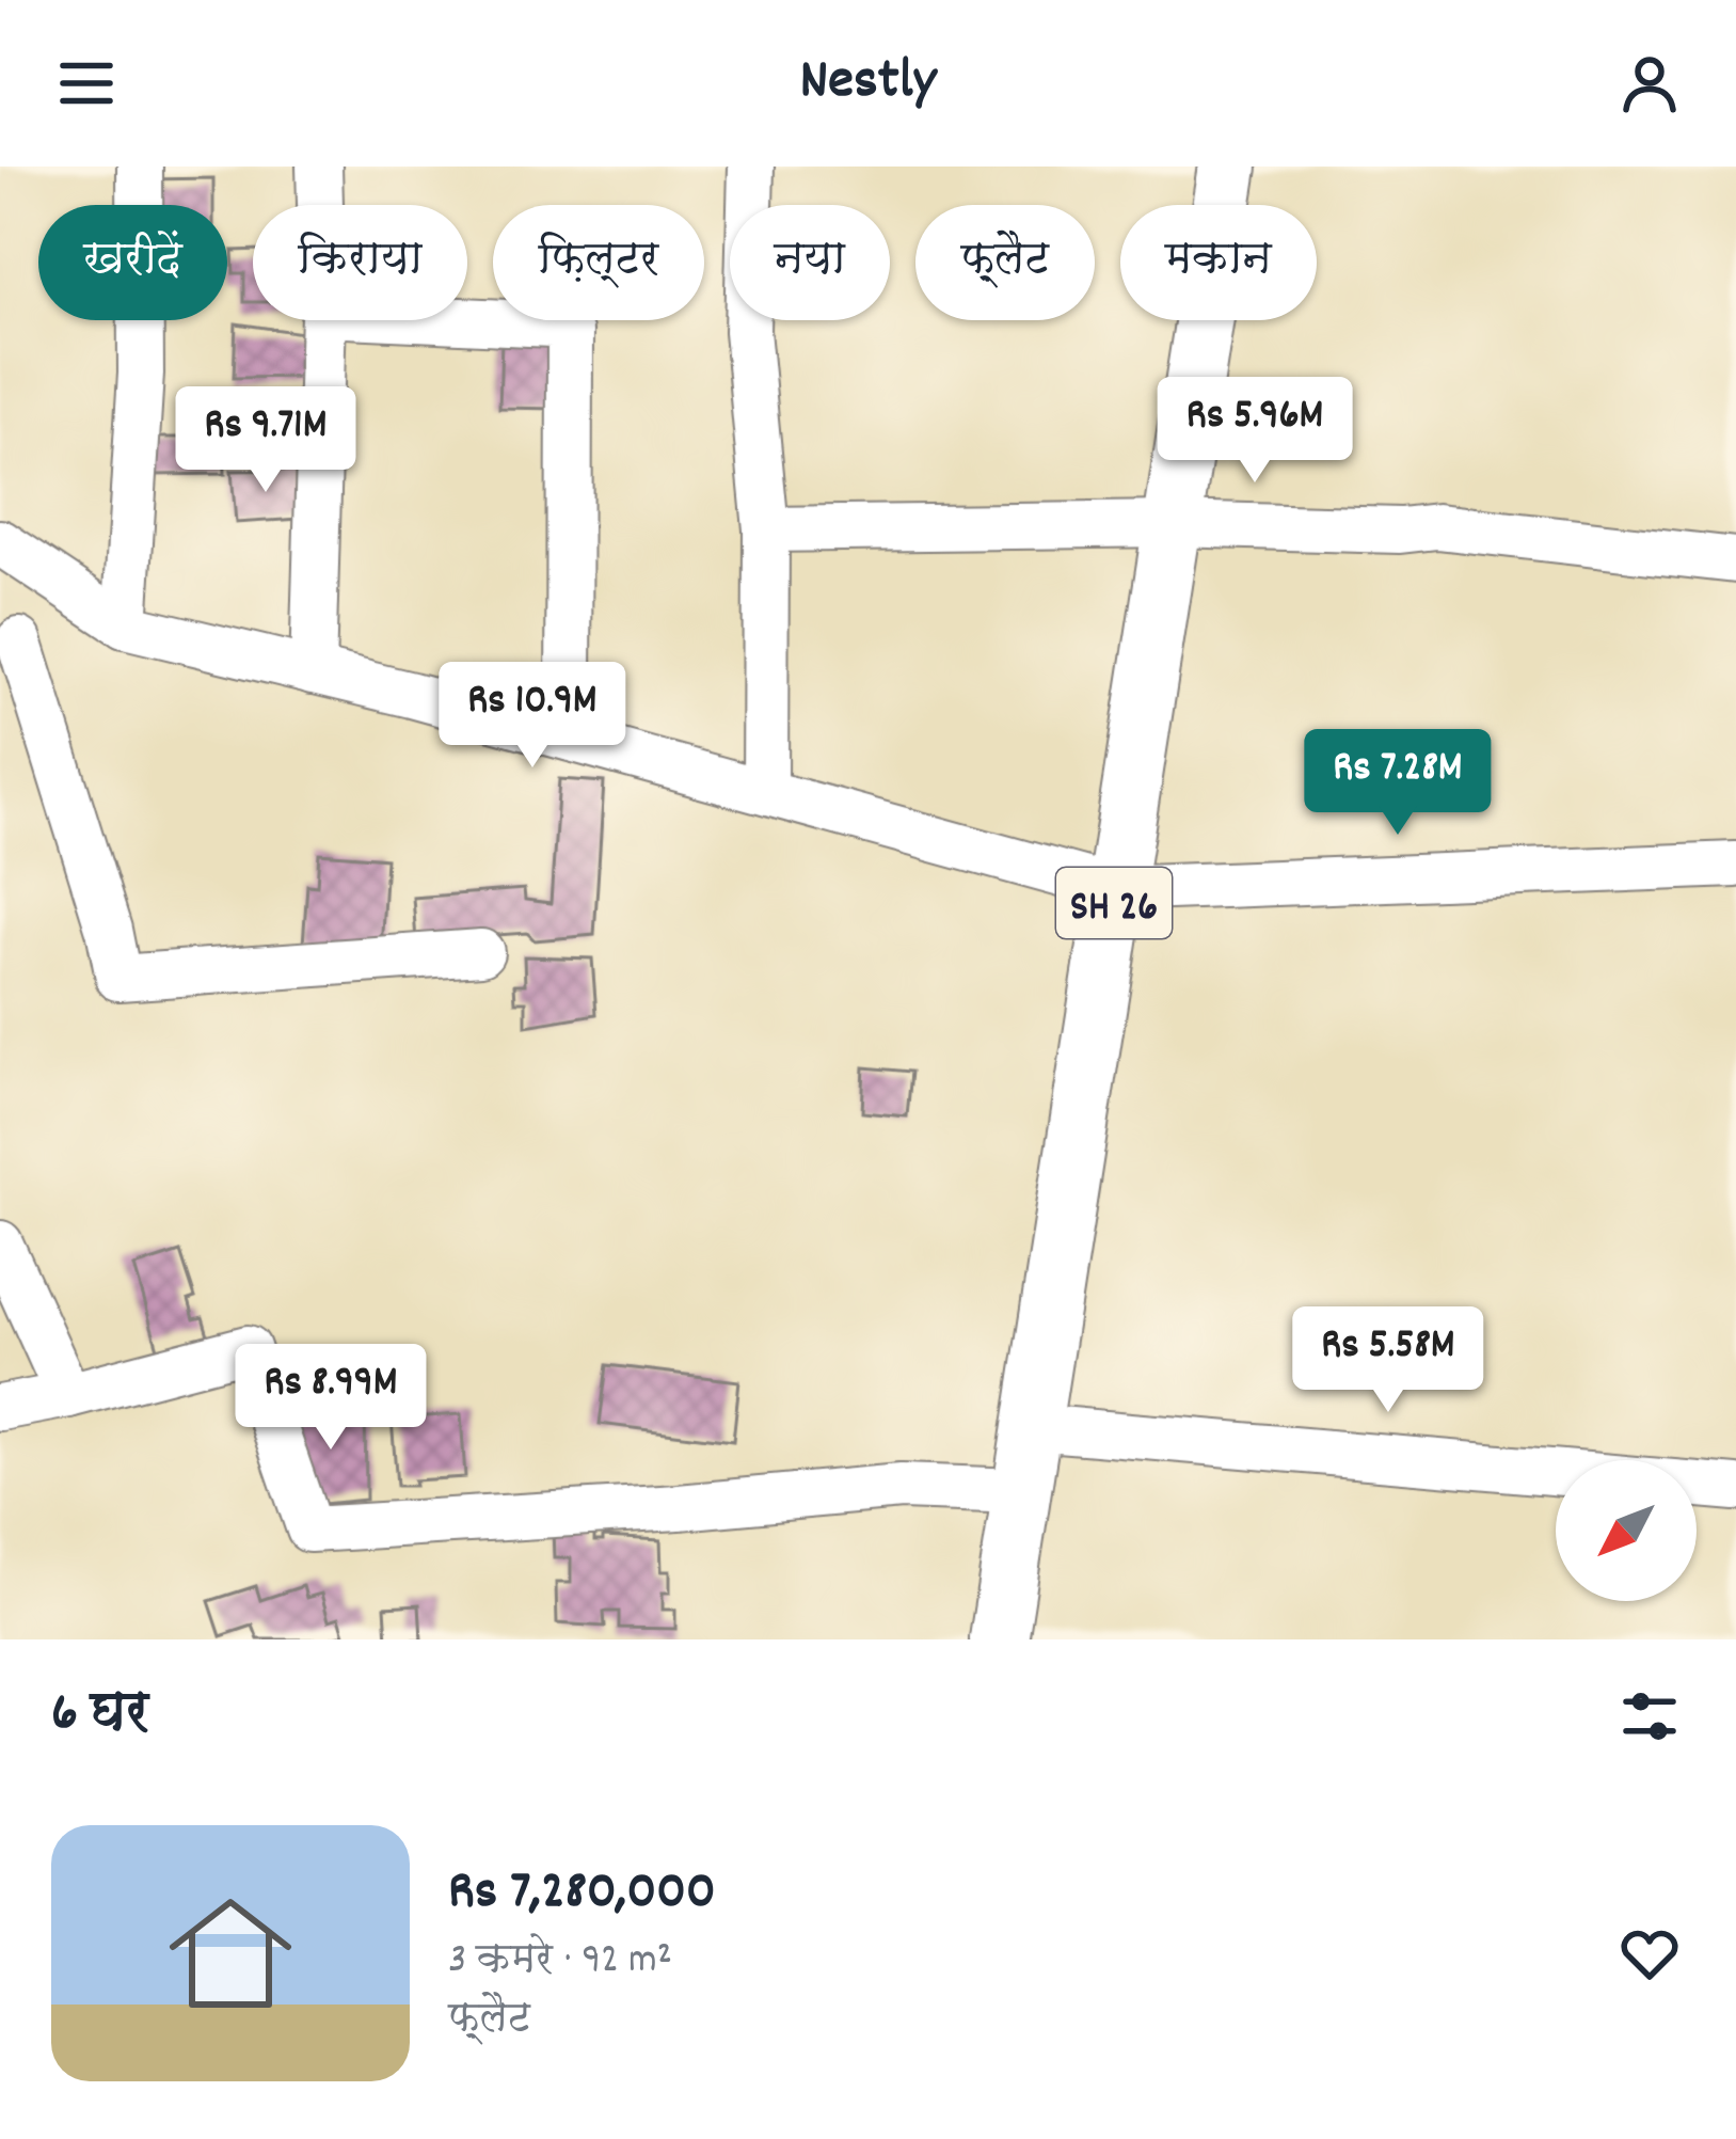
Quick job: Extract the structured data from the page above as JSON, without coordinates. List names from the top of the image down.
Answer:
{
  "streets": {
    "main road": ["SH 26"]
  },
  "north": "bottom left",
  "page": {
    "header": "Nestly",
    "chip": [
      "खरीदें",
      "किराया",
      "फ़िल्टर",
      "नया",
      "फ़्लैट",
      "मकान"
    ],
    "price": [
      "Rs 5.96M",
      "Rs 9.71M",
      "Rs 10.9M",
      "Rs 7.28M",
      "Rs 5.58M",
      "Rs 8.99M"
    ],
    "heading": "6 घर",
    "list": [
      {
        "name": "Rs 7,280,000",
        "note": "3 कमरे · 92 m² · फ़्लैट"
      }
    ]
  }
}
